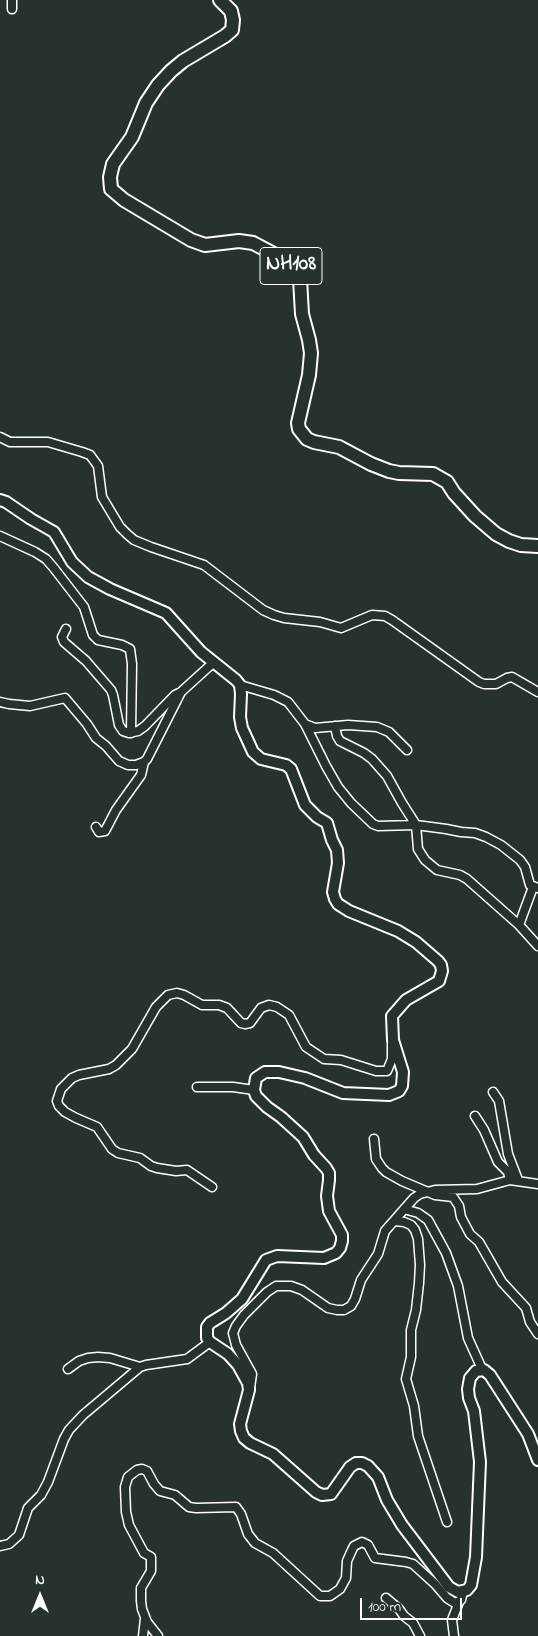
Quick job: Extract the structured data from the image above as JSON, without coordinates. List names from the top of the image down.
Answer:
{
  "streets": {
    "highway": ["NH108"]
  },
  "scale_bar": "100 m",
  "north": "top"
}
